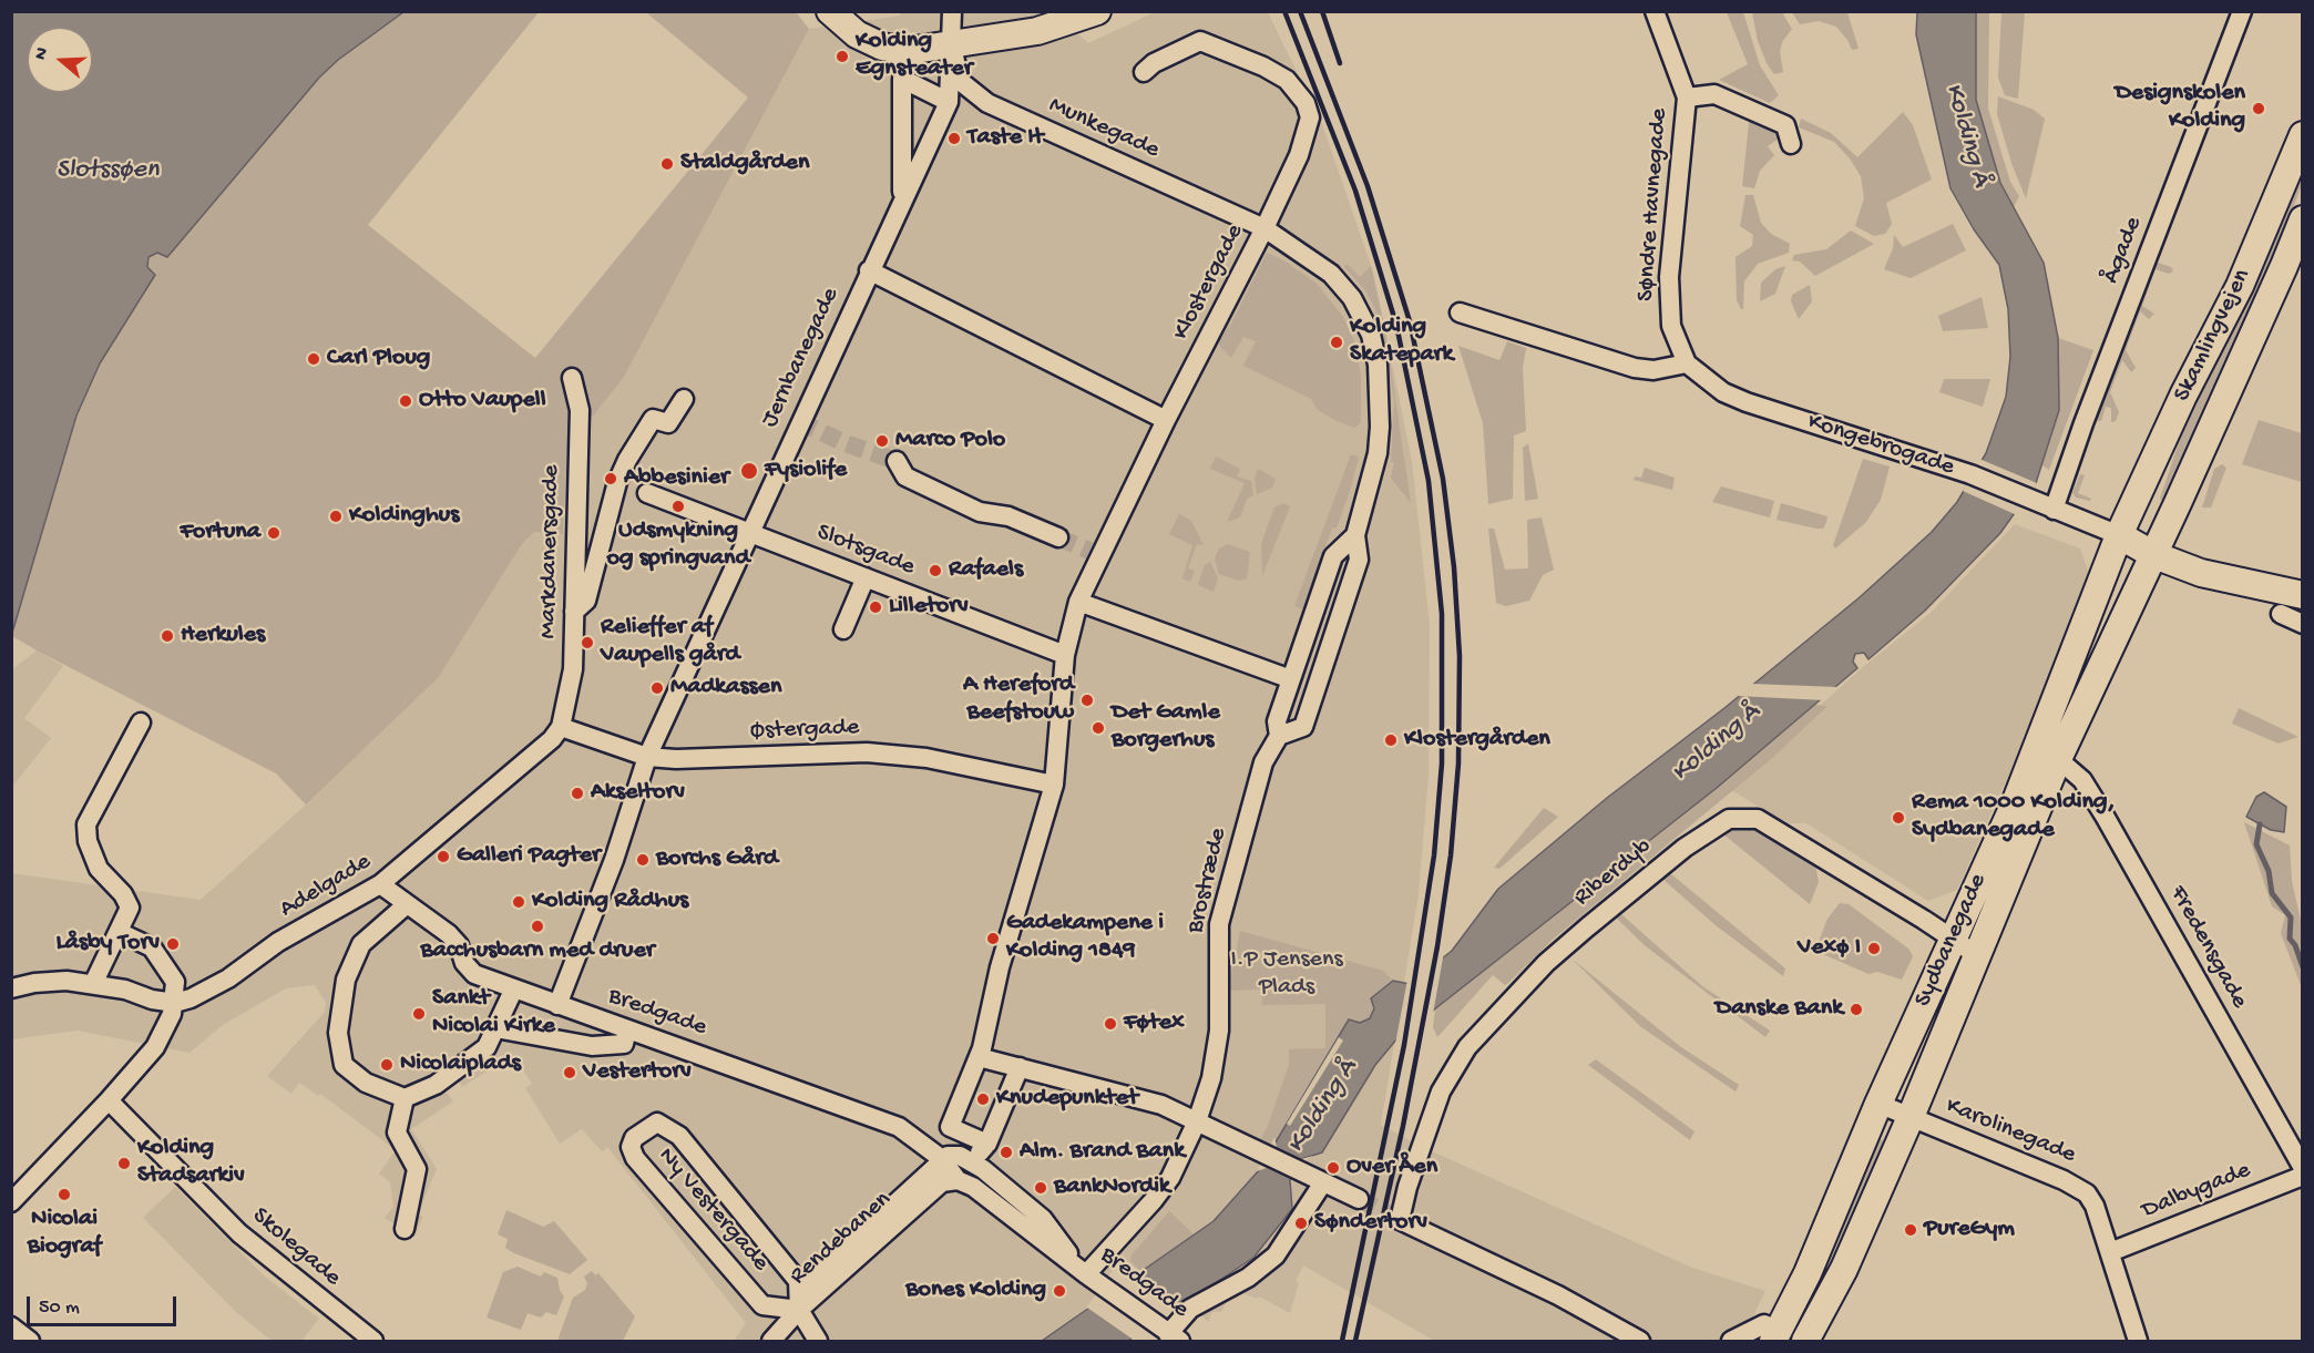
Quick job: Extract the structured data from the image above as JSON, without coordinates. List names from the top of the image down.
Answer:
{
  "streets": {
    "main road": ["Skamlingvejen", "Kongebrogade", "Sydbanegade"],
    "street": [
      "Munkegade",
      "Søndre Havnegade",
      "Ågade",
      "Klostergade",
      "Jernbanegade",
      "Slotsgade",
      "Markdanersgade",
      "Østergade",
      "Riberdyb",
      "Brostræde",
      "Adelgade",
      "Fredensgade",
      "Bredgade",
      "Karolinegade",
      "Dalbygade",
      "Ny Vestergade",
      "Rendebanen",
      "Skolegade"
    ]
  },
  "crossings": [
    ["Munkegade", "Klostergade"],
    ["Munkegade", "Jernbanegade"],
    ["Munkegade", "Brostræde"],
    ["Søndre Havnegade", "Kongebrogade"],
    ["Ågade", "Kongebrogade"],
    ["Klostergade", "Slotsgade"],
    ["Klostergade", "Østergade"],
    ["Klostergade", "Brostræde"],
    ["Skamlingvejen", "Kongebrogade"],
    ["Skamlingvejen", "Sydbanegade"],
    ["Jernbanegade", "Slotsgade"],
    ["Jernbanegade", "Østergade"],
    ["Jernbanegade", "Bredgade"],
    ["Kongebrogade", "Sydbanegade"],
    ["Markdanersgade", "Østergade"],
    ["Markdanersgade", "Adelgade"],
    ["Østergade", "Adelgade"],
    ["Riberdyb", "Sydbanegade"],
    ["Brostræde", "Bredgade"],
    ["Adelgade", "Bredgade"],
    ["Sydbanegade", "Fredensgade"],
    ["Sydbanegade", "Karolinegade"],
    ["Bredgade", "Rendebanen"],
    ["Karolinegade", "Dalbygade"],
    ["Ny Vestergade", "Rendebanen"]
  ],
  "water": ["Kolding Å", "Slotssøen"],
  "parks": ["I.P Jensens Plads"],
  "places": [
    "Kolding Egnsteater",
    "Designskolen Kolding",
    "Taste It",
    "Staldgården",
    "Kolding Skatepark",
    "Carl Ploug",
    "Otto Vaupell",
    "Marco Polo",
    "Fysiolife",
    "Abbesinier",
    "Udsmykning og springvand",
    "Koldinghus",
    "Fortuna",
    "Rafaels",
    "Lilletorv",
    "Herkules",
    "Relieffer af Vaupells gård",
    "Madkassen",
    "A Hereford Beefstouw",
    "Det Gamle Borgerhus",
    "Klostergården",
    "Akseltorv",
    "Rema 1000 Kolding, Sydbanegade",
    "Galleri Pagter",
    "Borchs Gård",
    "Kolding Rådhus",
    "Bacchusbarn med druer",
    "Gadekampene i Kolding 1849",
    "Låsby Torv",
    "Vexø I",
    "Danske Bank",
    "Sankt Nicolai Kirke",
    "Føtex",
    "Nicolaiplads",
    "Vestertorv",
    "Knudepunktet",
    "Alm. Brand Bank",
    "Kolding Stadsarkiv",
    "Over Åen",
    "BankNordik",
    "Nicolai Biograf",
    "Søndertorv",
    "PureGym",
    "Bones Kolding"
  ],
  "scale_bar": "50 m",
  "north": "left"
}
